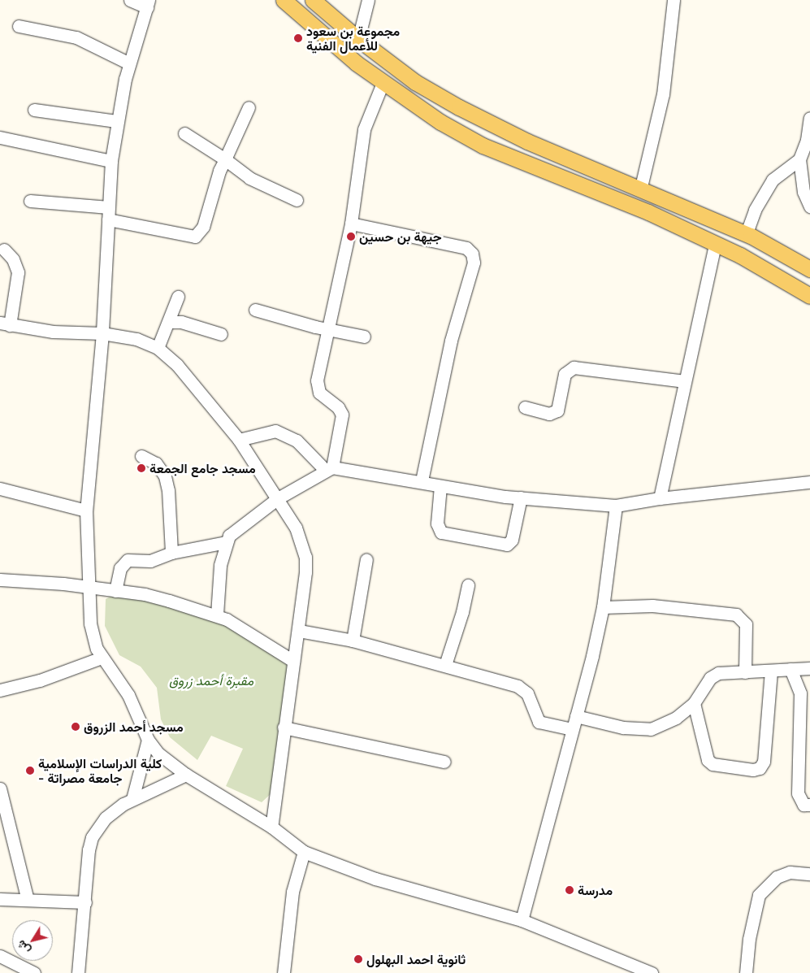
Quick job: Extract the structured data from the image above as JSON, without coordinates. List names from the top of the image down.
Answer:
{
  "parks": ["مقبرة أحمد زروق"],
  "places": [
    "مجموعة بن سعود للأعمال الفنية",
    "جيهة بن حسين",
    "مسجد جامع الجمعة",
    "مسجد أحمد الزروق",
    "كلية الدراسات الإسلامية - جامعة مصراتة",
    "مدرسة",
    "ثانوية احمد البهلول"
  ],
  "north": "bottom left"
}
